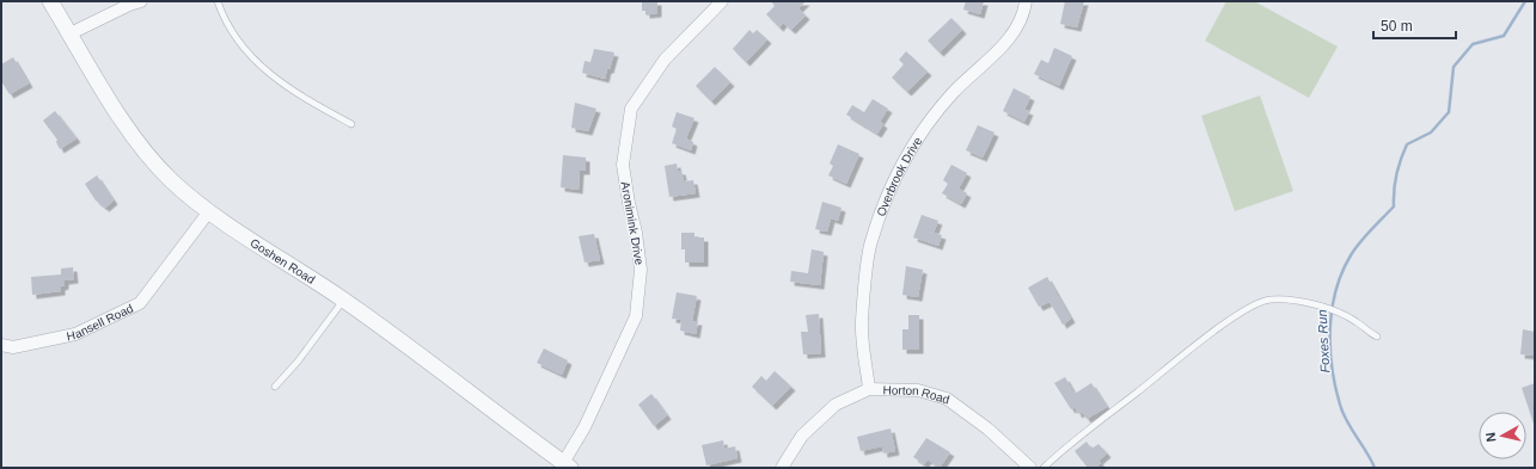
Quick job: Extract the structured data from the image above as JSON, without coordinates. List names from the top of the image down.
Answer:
{
  "streets": {
    "street": [
      "Overbrook Drive",
      "Aronimink Drive",
      "Goshen Road",
      "Hansell Road",
      "Horton Road"
    ]
  },
  "crossings": [
    ["Overbrook Drive", "Horton Road"],
    ["Aronimink Drive", "Goshen Road"],
    ["Goshen Road", "Hansell Road"]
  ],
  "water": ["Foxes Run"],
  "scale_bar": "50 m",
  "north": "left"
}
